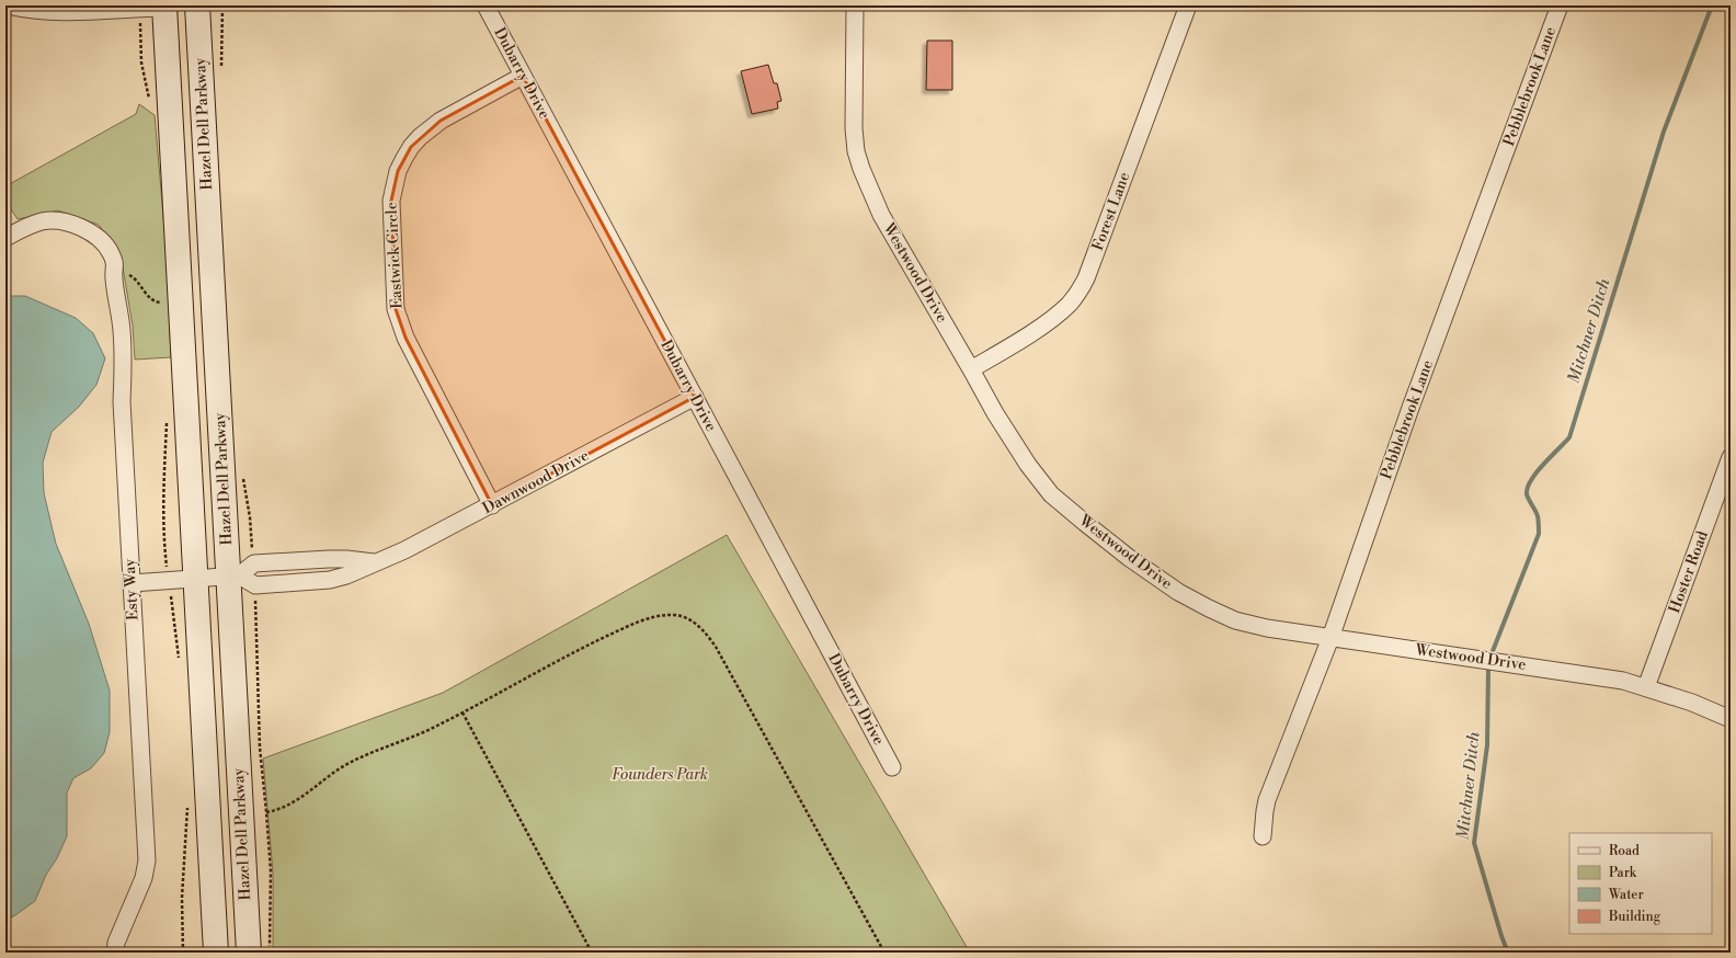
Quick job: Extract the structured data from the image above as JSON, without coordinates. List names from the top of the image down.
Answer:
{
  "streets": {
    "main road": ["Hazel Dell Parkway"],
    "street": [
      "Dubarry Drive",
      "Pebblebrook Lane",
      "Forest Lane",
      "Eastwick Circle",
      "Westwood Drive",
      "Dawnwood Drive",
      "Hoster Road",
      "Esty Way"
    ]
  },
  "crossings": [
    ["Dubarry Drive", "Eastwick Circle"],
    ["Dubarry Drive", "Dawnwood Drive"],
    ["Pebblebrook Lane", "Westwood Drive"],
    ["Hazel Dell Parkway", "Dawnwood Drive"],
    ["Forest Lane", "Westwood Drive"],
    ["Eastwick Circle", "Dawnwood Drive"],
    ["Westwood Drive", "Hoster Road"]
  ],
  "water": ["Mitchner Ditch"],
  "parks": ["Founders Park"],
  "legend": [
    "Road",
    "Park",
    "Water",
    "Building"
  ]
}
